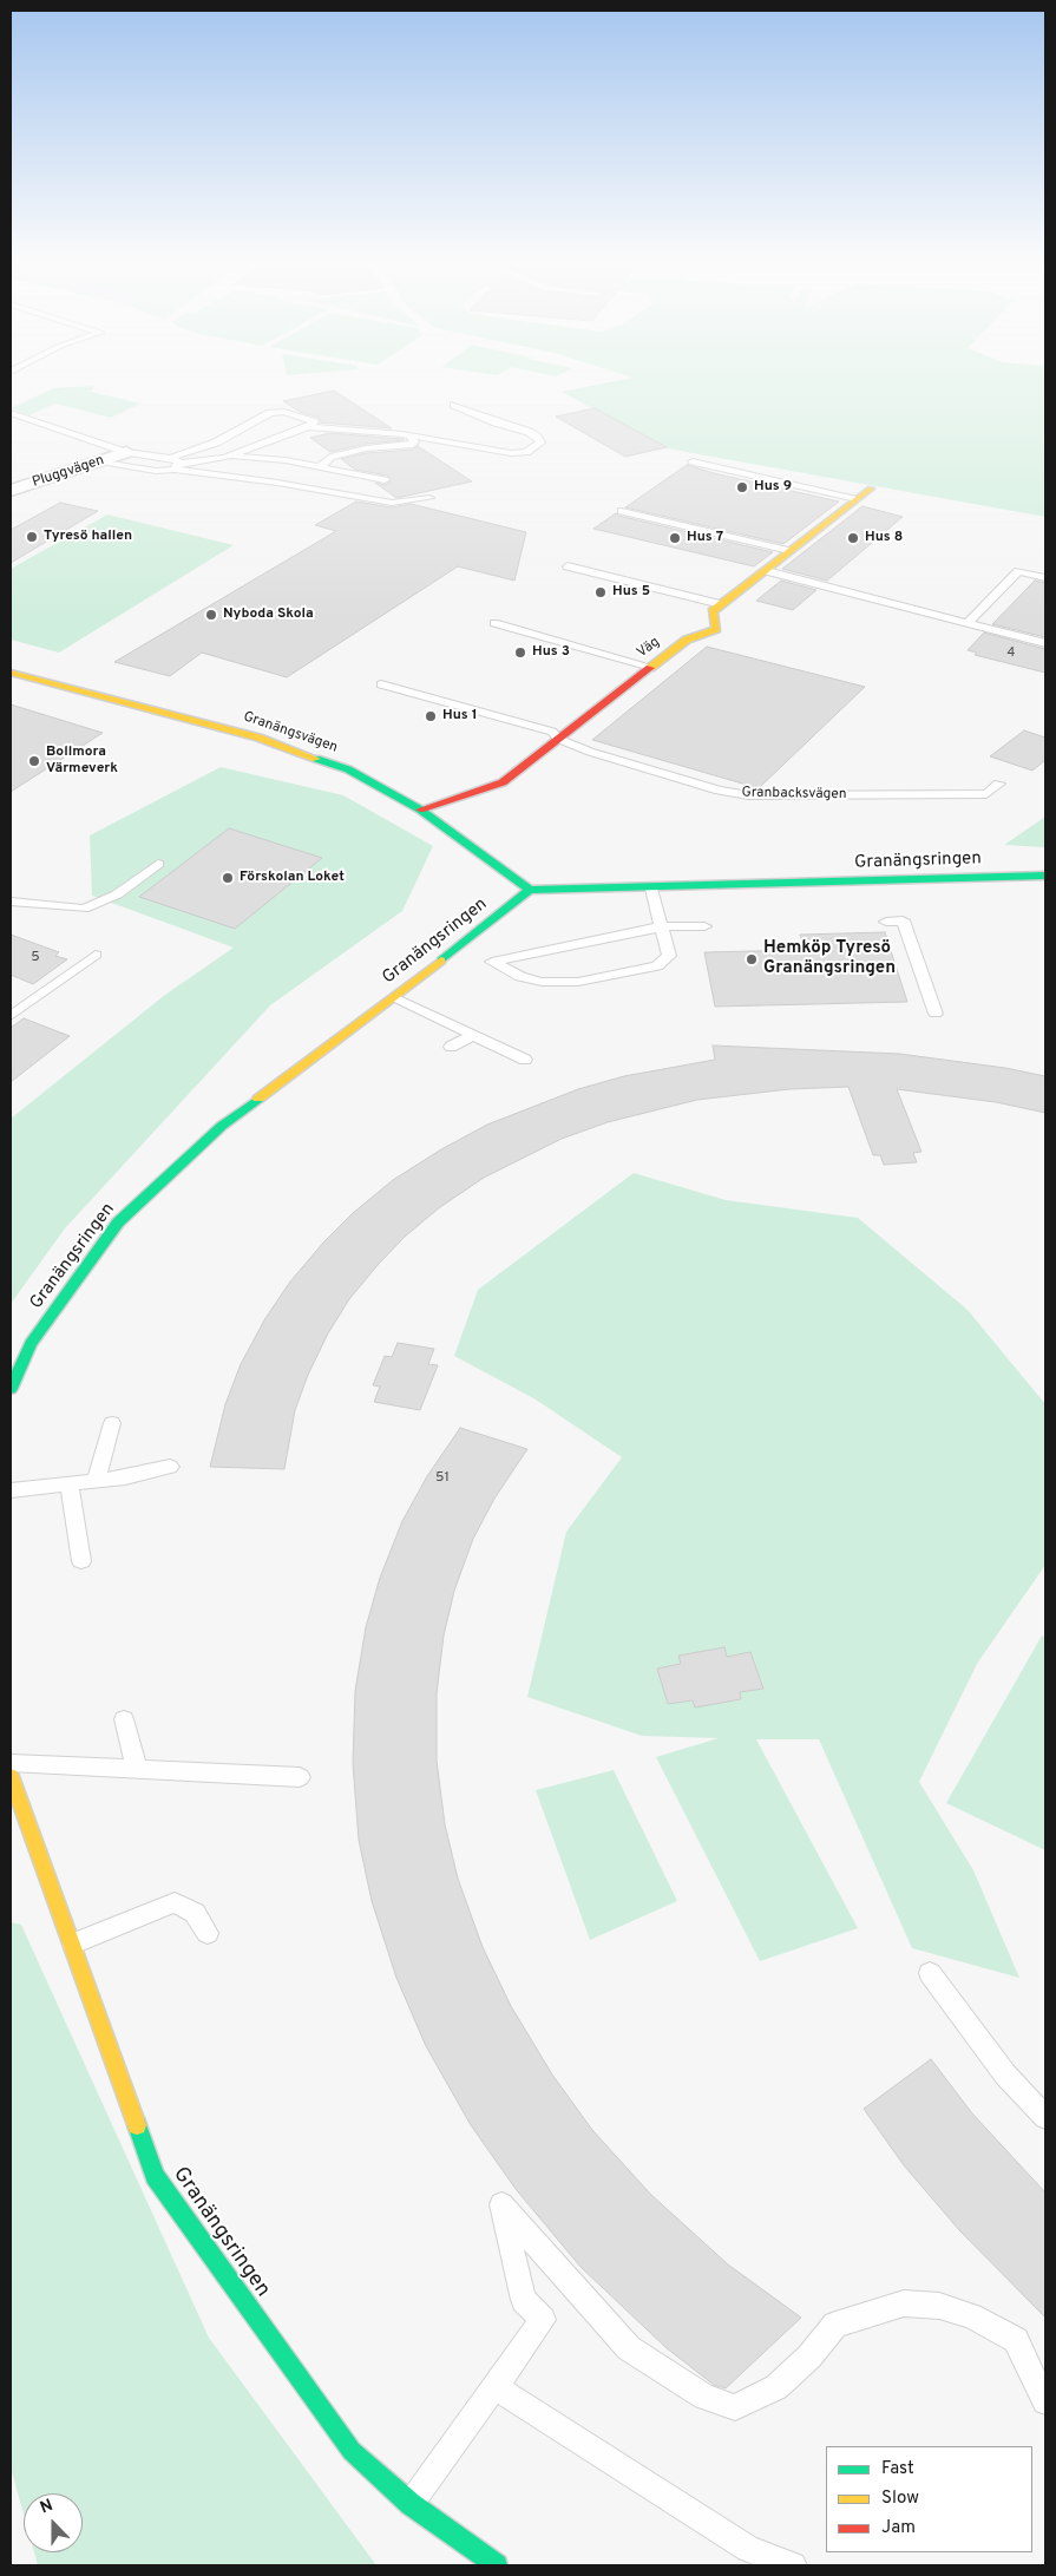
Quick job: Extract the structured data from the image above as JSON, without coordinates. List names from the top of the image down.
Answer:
{
  "streets": {
    "street": [
      "Pluggvägen",
      "Väg",
      "Granängsvägen",
      "Granängsringen"
    ],
    "lane": ["Granbacksvägen"]
  },
  "crossings": [
    ["Väg", "Granängsvägen"],
    ["Väg", "Granbacksvägen"],
    ["Granängsvägen", "Granängsringen"]
  ],
  "places": [
    "Hus 9",
    "Tyresö hallen",
    "Hus 7",
    "Hus 8",
    "Hus 5",
    "Nyboda Skola",
    "Hus 3",
    "Hus 1",
    "Bollmora Värmeverk",
    "Förskolan Loket",
    "Hemköp Tyresö Granängsringen"
  ],
  "house_numbers": ["4", "5", "51"],
  "legend": ["Fast", "Slow", "Jam"],
  "north": "top"
}
